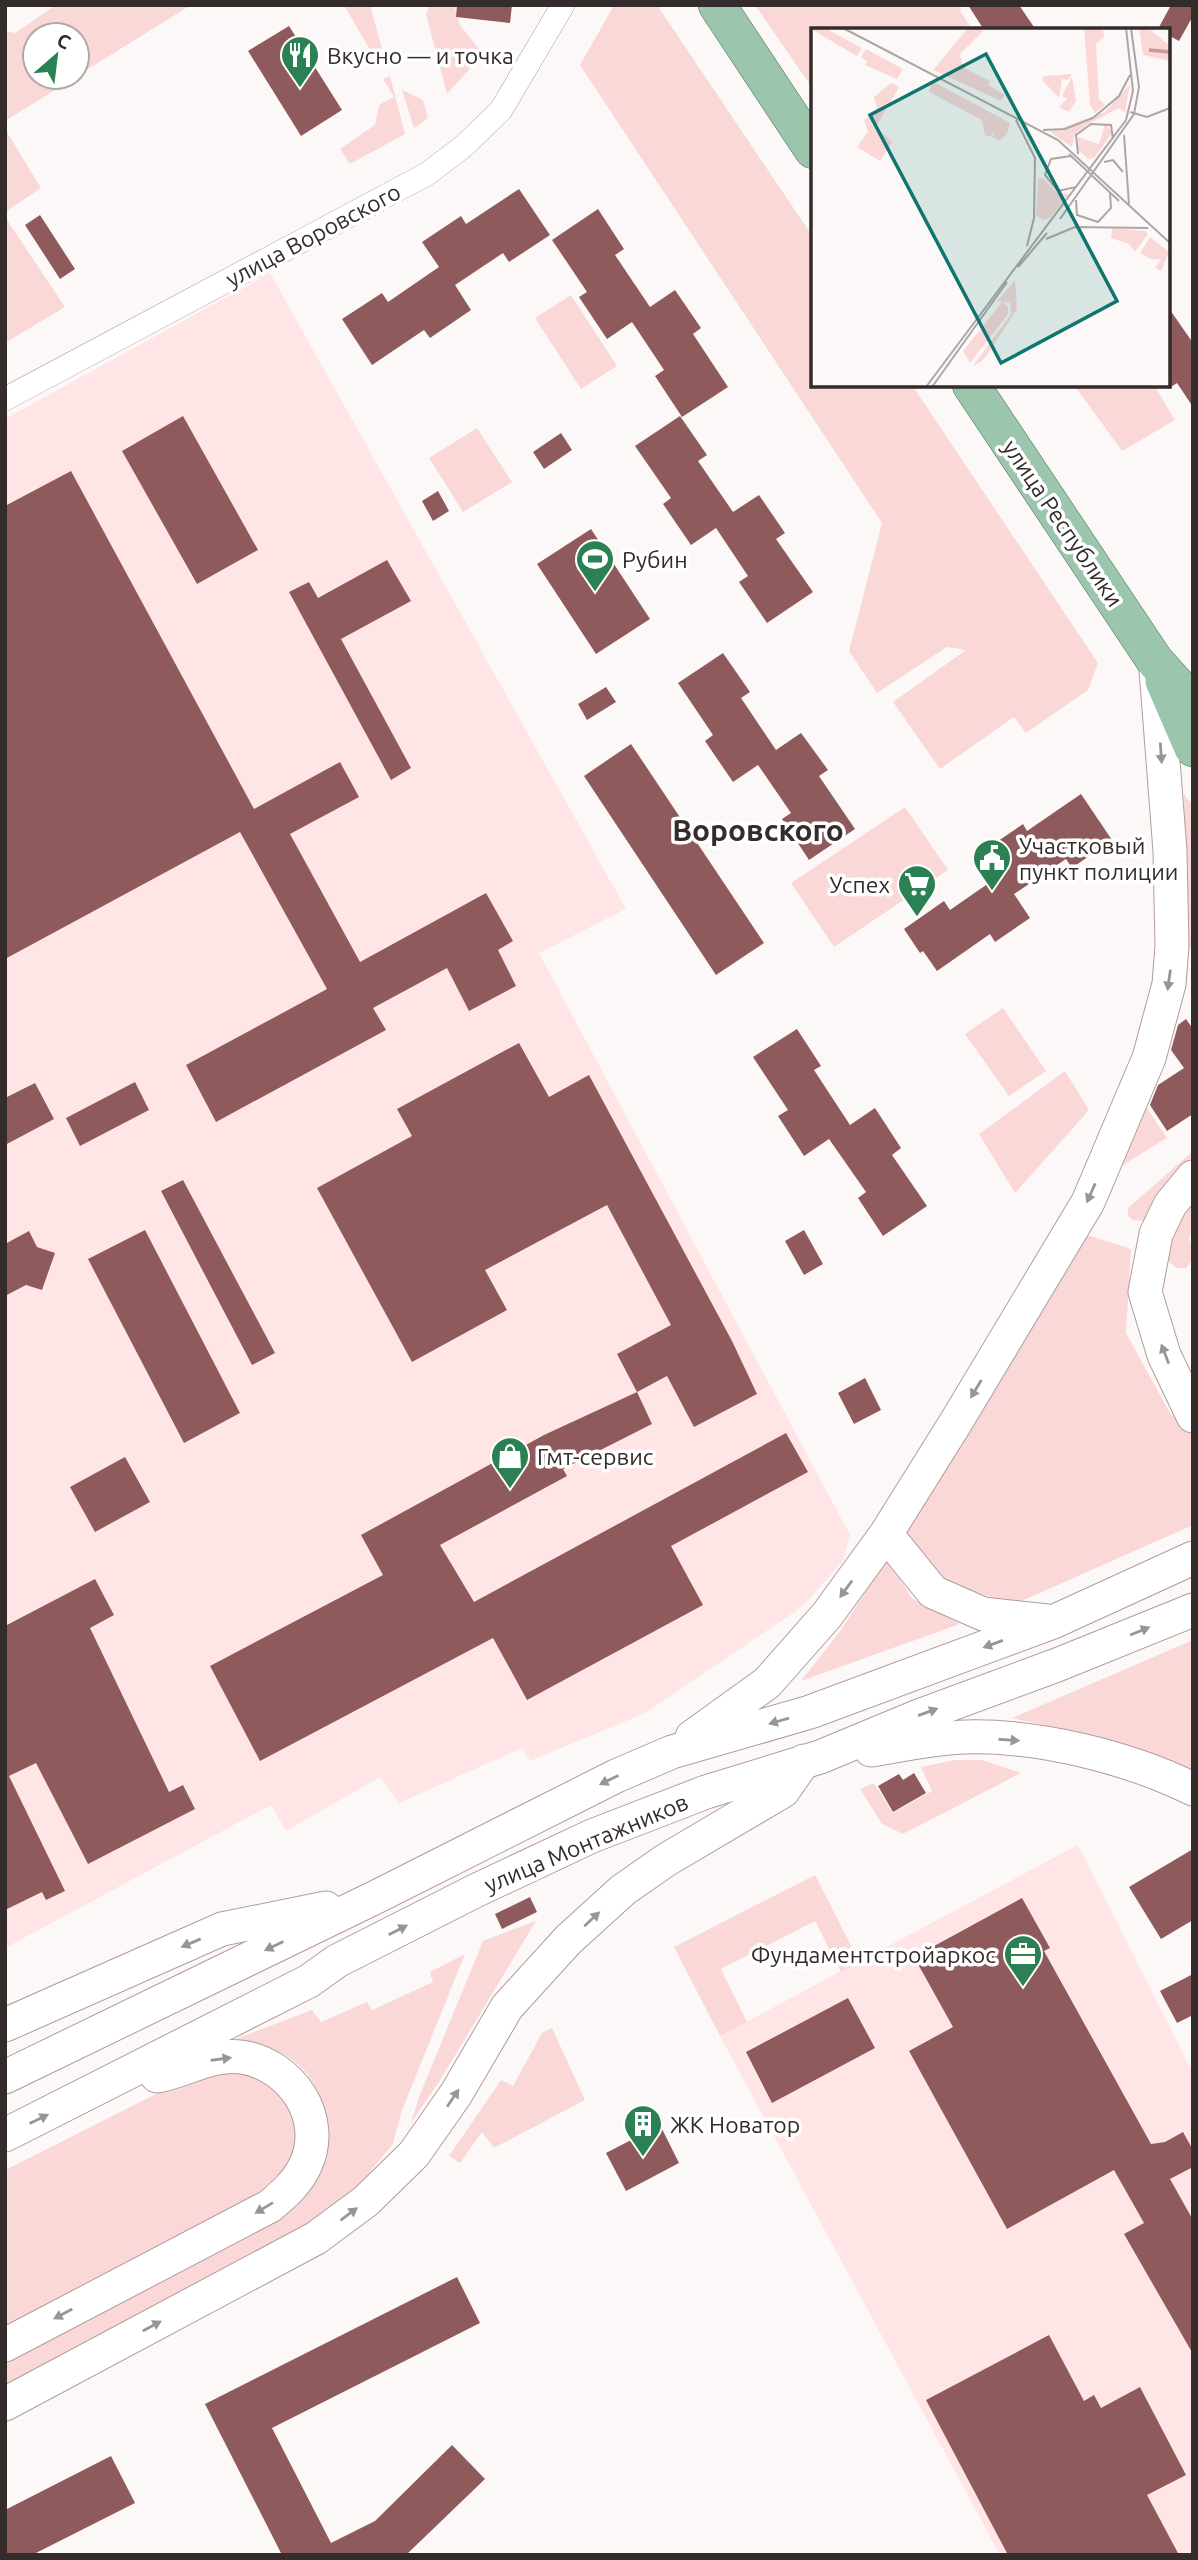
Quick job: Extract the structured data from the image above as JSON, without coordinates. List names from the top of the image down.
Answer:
{
  "streets": {
    "main road": ["улица Республики", "улица Монтажников"],
    "street": ["улица Воровского"]
  },
  "districts": ["Воровского"],
  "places": {
    "restaurant": ["Вкусно — и точка"],
    "sports": ["Рубин"],
    "public building": ["Участковый пункт полиции"],
    "supermarket": ["Успех"],
    "shop": ["Гмт-сервис"],
    "office": ["Фундаментстройаркос"],
    "building": ["ЖК Новатор"]
  },
  "north": "top right"
}
